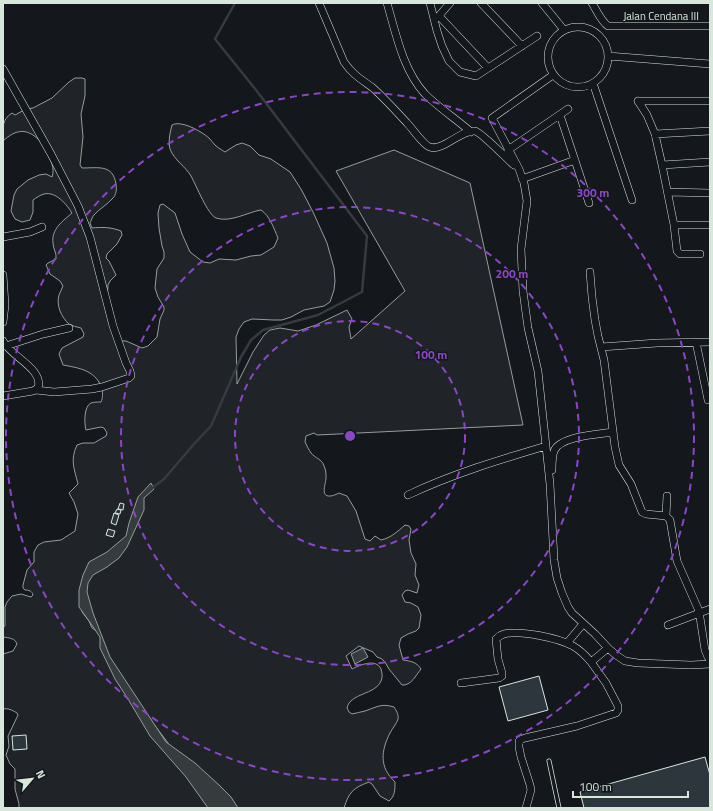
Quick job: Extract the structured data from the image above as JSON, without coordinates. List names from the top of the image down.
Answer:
{
  "streets": {
    "street": ["Jalan Cendana III"]
  },
  "scale_bar": "100 m",
  "north": "top right",
  "rings": ["300 m", "200 m", "100 m"]
}
